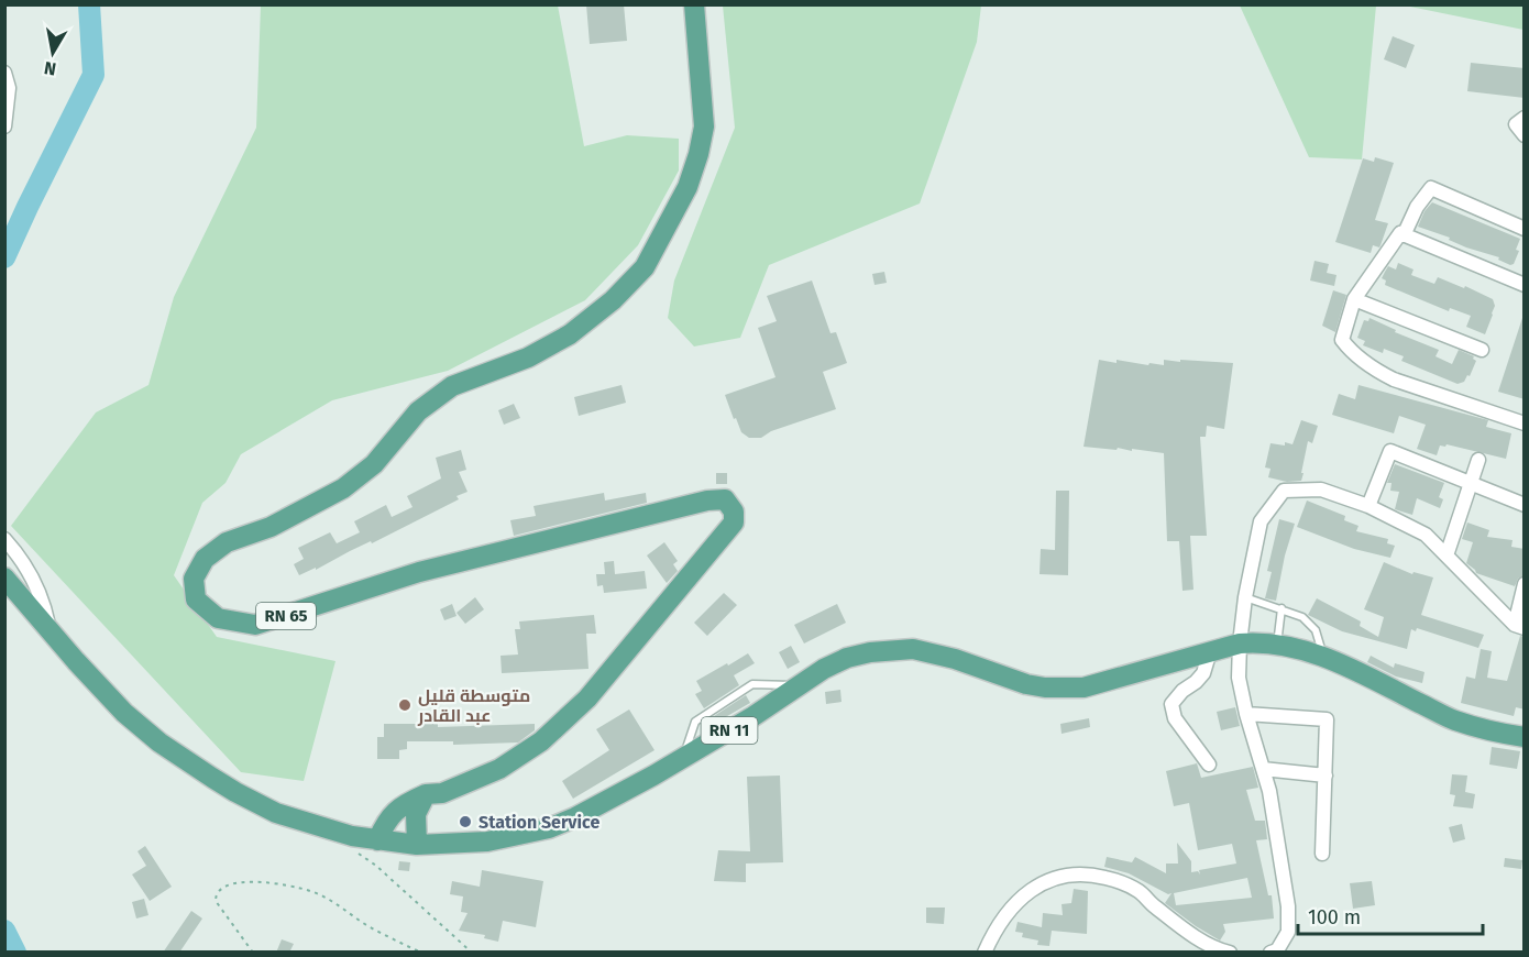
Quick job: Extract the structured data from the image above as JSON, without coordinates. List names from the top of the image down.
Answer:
{
  "streets": {
    "main road": ["RN 65", "RN 11"]
  },
  "places": ["متوسطة قليل عبد القادر", "Station Service"],
  "scale_bar": "100 m",
  "north": "bottom"
}
